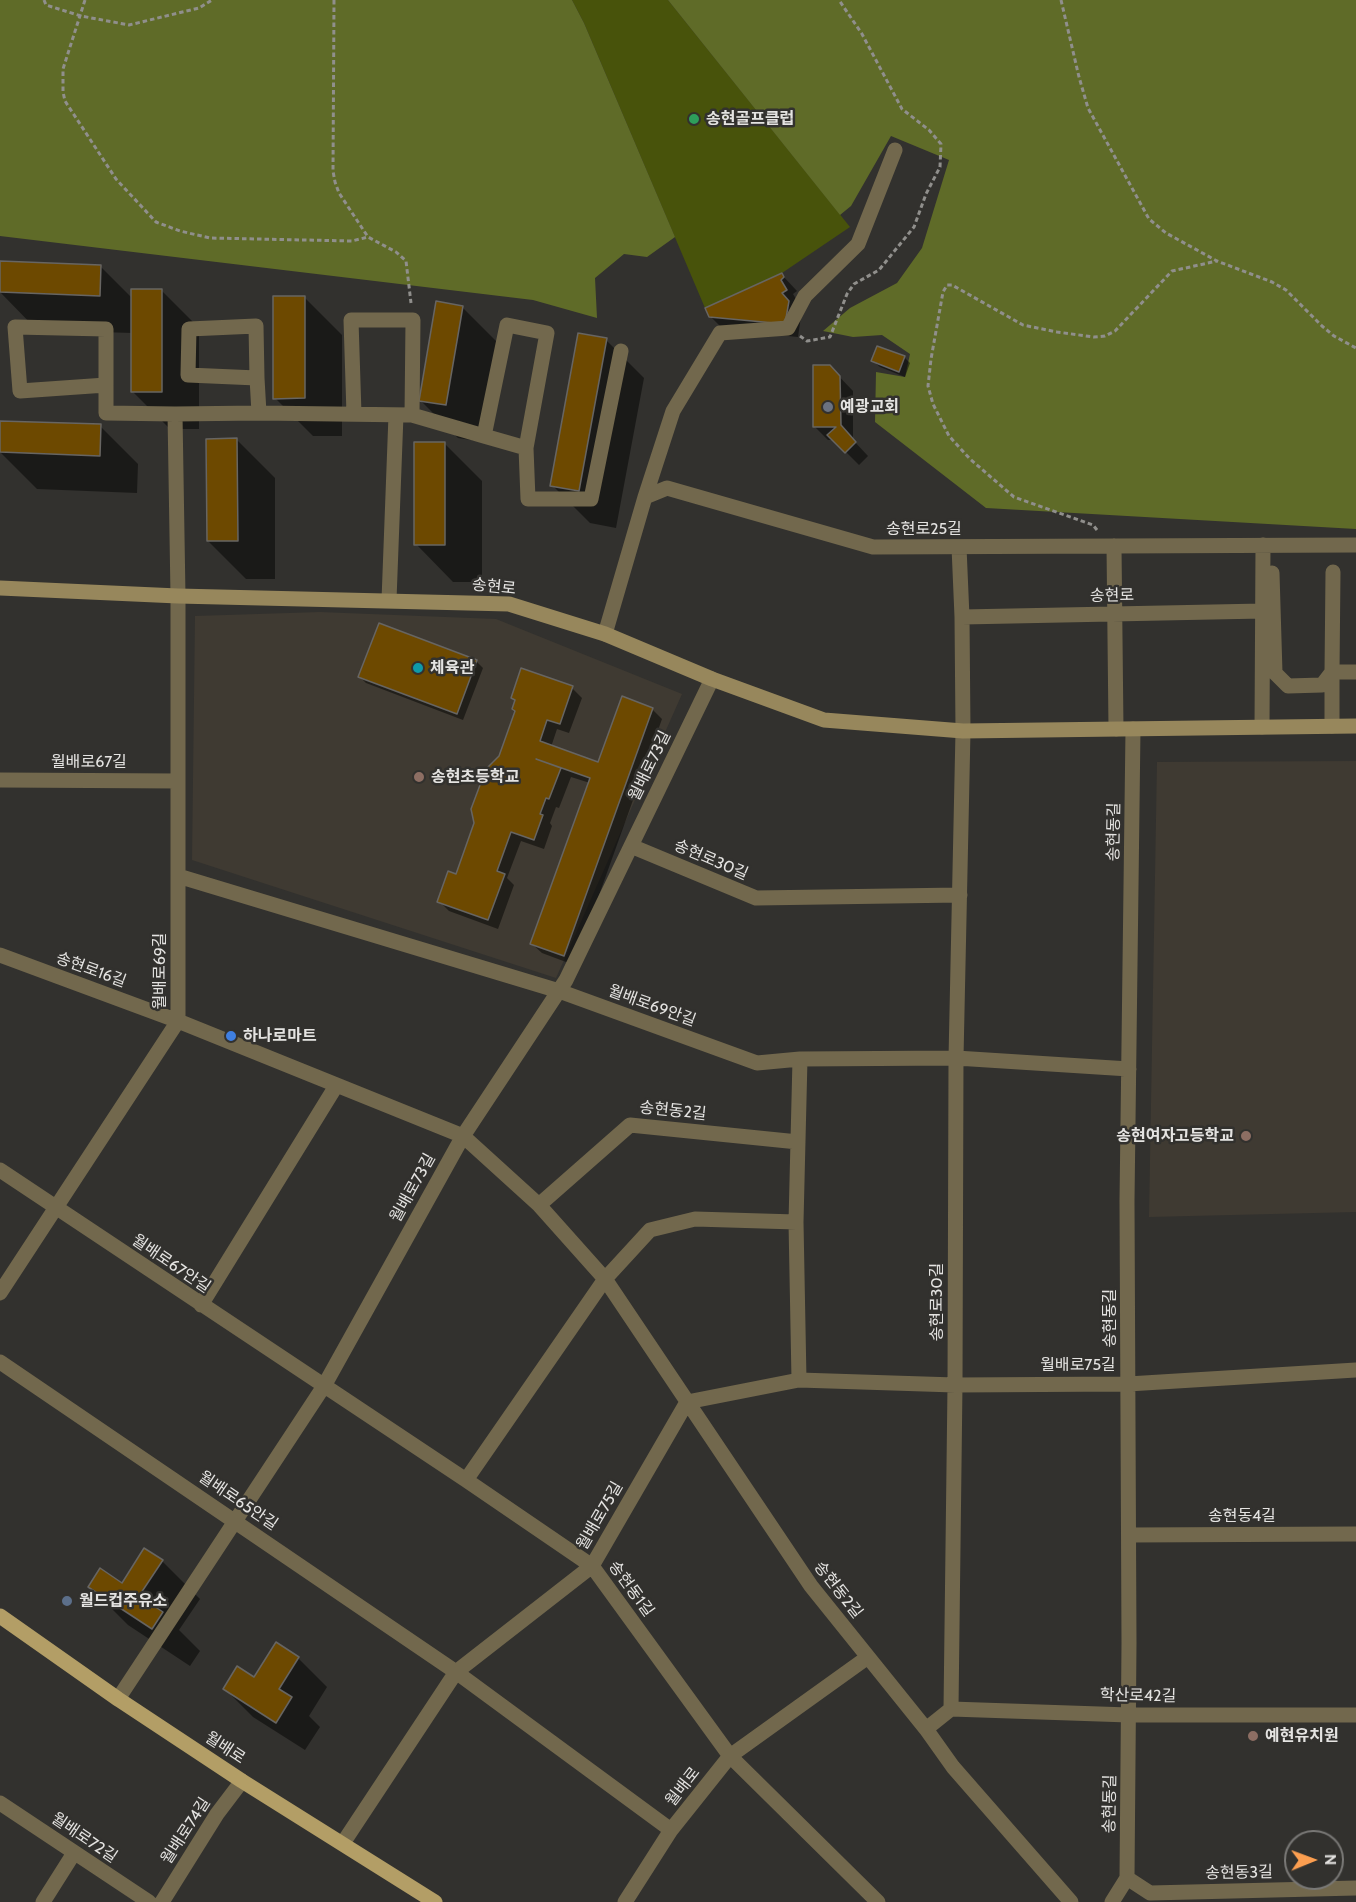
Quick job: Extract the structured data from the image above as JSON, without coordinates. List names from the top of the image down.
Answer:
{
  "streets": {
    "main road": ["송현로", "월배로"],
    "street": [
      "송현로25길",
      "월배로67길",
      "월배로73길",
      "송현동길",
      "송현로30길",
      "송현로16길",
      "월배로69길",
      "월배로69안길",
      "송현동2길",
      "월배로67안길",
      "월배로75길",
      "월배로65안길",
      "송현동4길",
      "송현동1길",
      "학산로42길",
      "월배로74길",
      "월배로72길",
      "송현동3길"
    ]
  },
  "crossings": [
    ["송현로", "월배로73길"],
    ["송현로", "송현동길"],
    ["송현로", "송현로30길"],
    ["송현로", "월배로69길"],
    ["월배로67길", "월배로69길"],
    ["월배로73길", "송현로30길"],
    ["월배로73길", "송현로16길"],
    ["월배로73길", "월배로69안길"],
    ["월배로73길", "송현동2길"],
    ["월배로73길", "월배로67안길"],
    ["월배로73길", "월배로65안길"],
    ["월배로73길", "송현동1길"],
    ["월배로73길", "월배로"],
    ["송현동길", "월배로69안길"],
    ["송현동길", "월배로75길"],
    ["송현동길", "송현동4길"],
    ["송현동길", "학산로42길"],
    ["송현동길", "송현동3길"],
    ["송현로30길", "월배로69안길"],
    ["송현로30길", "월배로75길"],
    ["송현로30길", "학산로42길"],
    ["송현로16길", "월배로69길"],
    ["송현로16길", "송현동2길"],
    ["월배로69길", "월배로69안길"],
    ["월배로69길", "월배로67안길"],
    ["송현동2길", "월배로75길"],
    ["월배로67안길", "송현동1길"],
    ["월배로75길", "월배로65안길"],
    ["월배로75길", "송현동1길"],
    ["월배로75길", "월배로"],
    ["송현동1길", "월배로"],
    ["월배로", "월배로74길"]
  ],
  "places": [
    "송현골프클럽",
    "예광교회",
    "체육관",
    "송현초등학교",
    "하나로마트",
    "송현여자고등학교",
    "월드컵주유소",
    "예현유치원"
  ],
  "north": "right"
}
